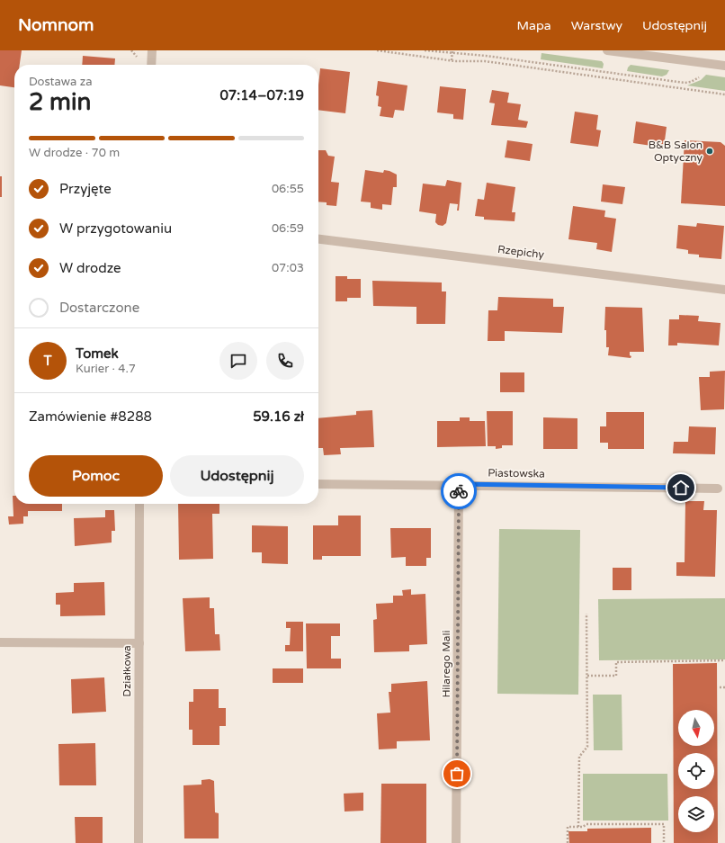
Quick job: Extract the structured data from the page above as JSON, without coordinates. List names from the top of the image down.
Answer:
{
  "streets": {
    "street": [
      "Rzepichy",
      "Piastowska",
      "Hilarego Mali",
      "Działkowa"
    ]
  },
  "crossings": [
    ["Piastowska", "Hilarego Mali"]
  ],
  "places": ["B&B Salon Optyczny"],
  "north": "bottom",
  "page": {
    "header": "Nomnom",
    "nav": ["Mapa", "Warstwy", "Udostępnij"],
    "heading": ["2 min", "Dostawa za", "07:14–07:19"],
    "panel": [
      "Tomek",
      "Kurier · 4.7",
      "Zamówienie #8288",
      "59.16 zł"
    ],
    "bar": "W drodze · 70 m",
    "list": [
      ["Przyjęte", "06:55"],
      ["W przygotowaniu", "06:59"],
      ["W drodze", "07:03"],
      "Dostarczone"
    ],
    "round": "T",
    "buttons": ["Pomoc", "Udostępnij"]
  }
}
